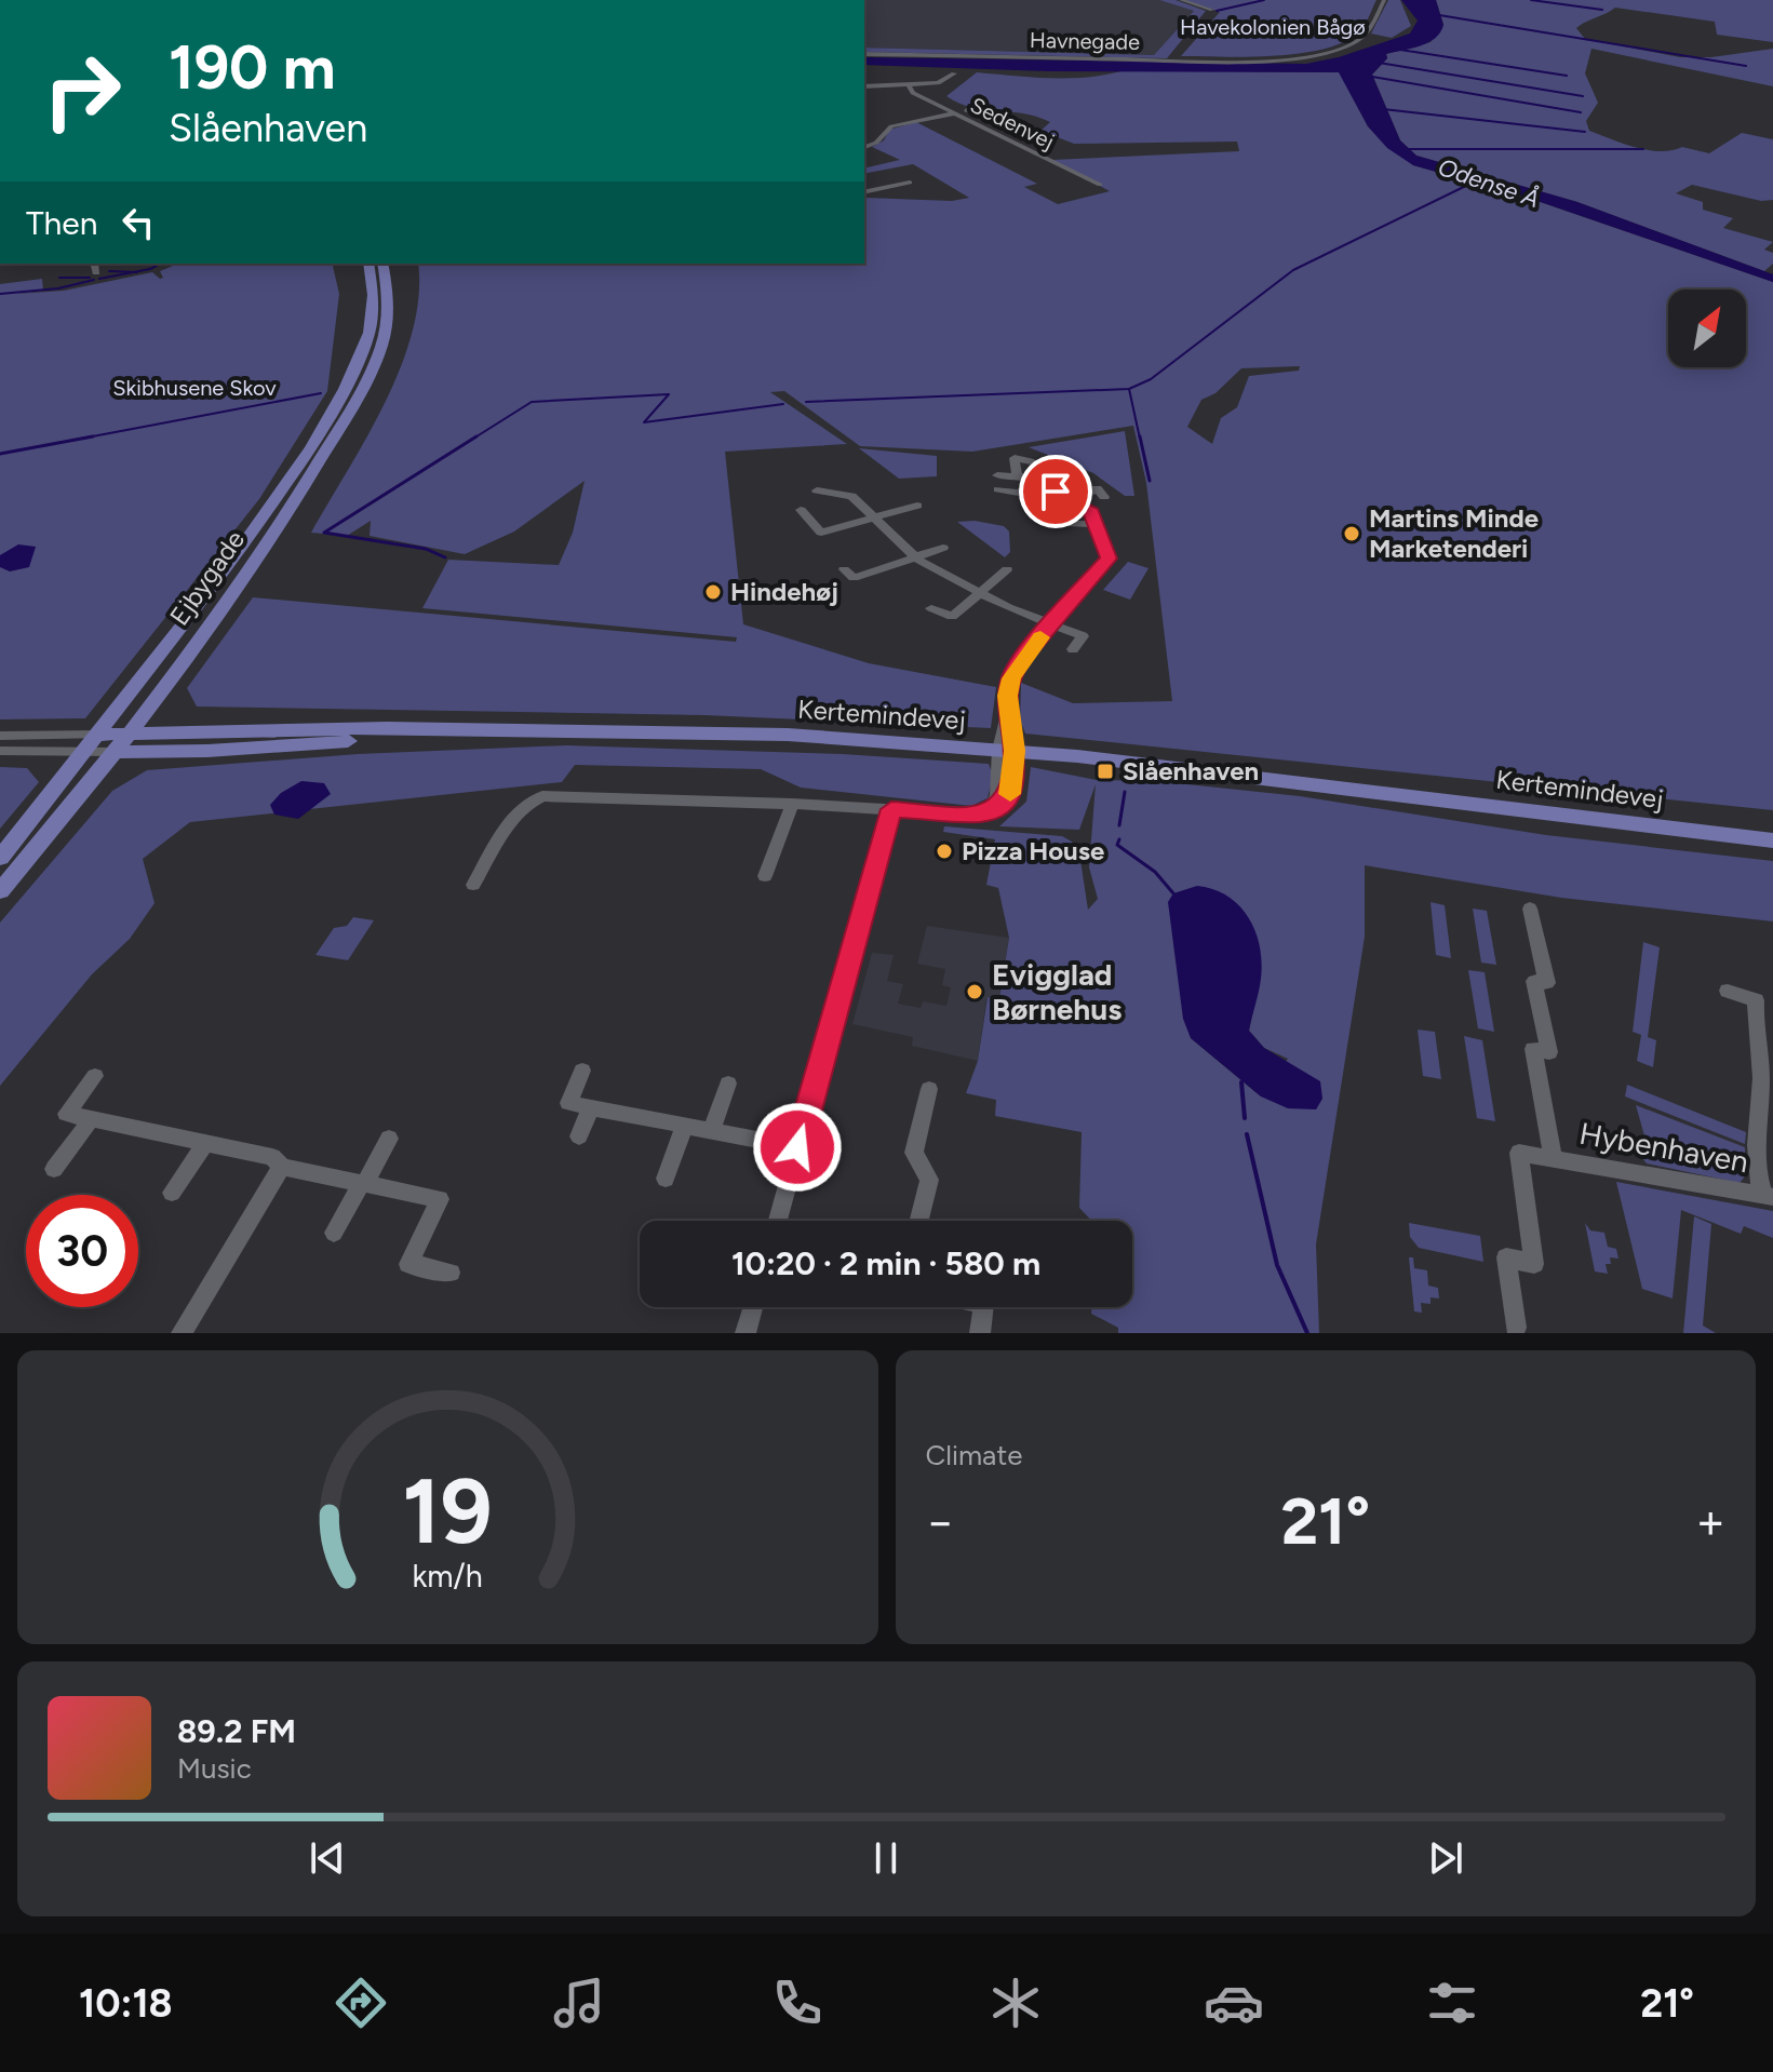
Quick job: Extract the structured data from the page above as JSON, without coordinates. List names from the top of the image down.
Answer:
{
  "streets": {
    "main road": ["Ejbygade", "Kertemindevej"],
    "street": ["Havnegade", "Sedenvej", "Hybenhaven"]
  },
  "crossings": [
    ["Ejbygade", "Kertemindevej"]
  ],
  "water": ["Odense Å"],
  "parks": ["Havekolonien Bågø", "Skibhusene Skov"],
  "places": {
    "other": [
      "Martins Minde Marketenderi",
      "Hindehøj",
      "Pizza House",
      "Evigglad Børnehus"
    ],
    "transit": ["Slåenhaven"]
  },
  "north": "top right",
  "page": {
    "turn": ["190 m", "Slåenhaven"],
    "then": "Then",
    "limit": "30",
    "trip": "10:20 · 2 min · 580 m",
    "tile": "Climate",
    "heat": ["−", "21°", "+"],
    "song": ["89.2 FM", "Music"],
    "tabs": ["10:18", "21°"],
    "gauge": ["19", "km/h"]
  }
}
